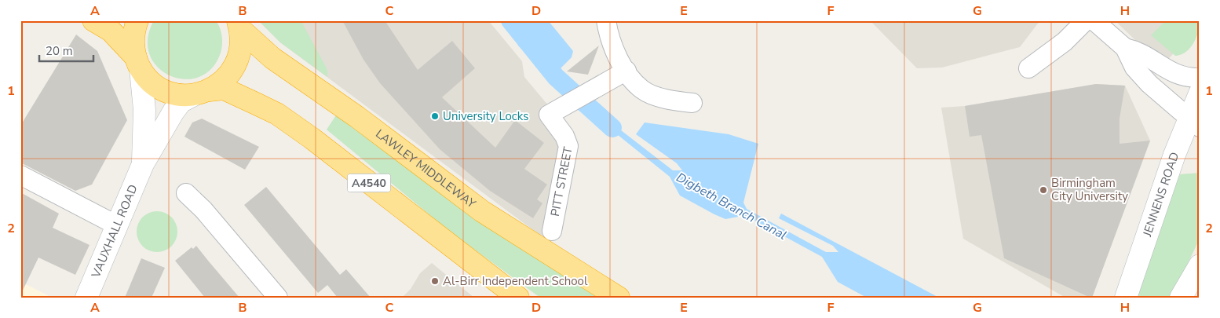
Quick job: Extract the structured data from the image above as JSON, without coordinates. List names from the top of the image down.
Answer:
{
  "streets": {
    "highway": ["LAWLEY MIDDLEWAY", "A4540"],
    "main road": ["JENNENS ROAD", "VAUXHALL ROAD"],
    "street": ["PITT STREET"]
  },
  "crossings": [
    ["A4540", "VAUXHALL ROAD"]
  ],
  "water": ["Digbeth Branch Canal"],
  "places": ["University Locks", "Birmingham City University", "Al-Birr Independent School"],
  "scale_bar": "20 m",
  "grid": {
    "columns": [
      "A",
      "B",
      "C",
      "D",
      "E",
      "F",
      "G",
      "H"
    ],
    "rows": ["1", "2"]
  }
}
